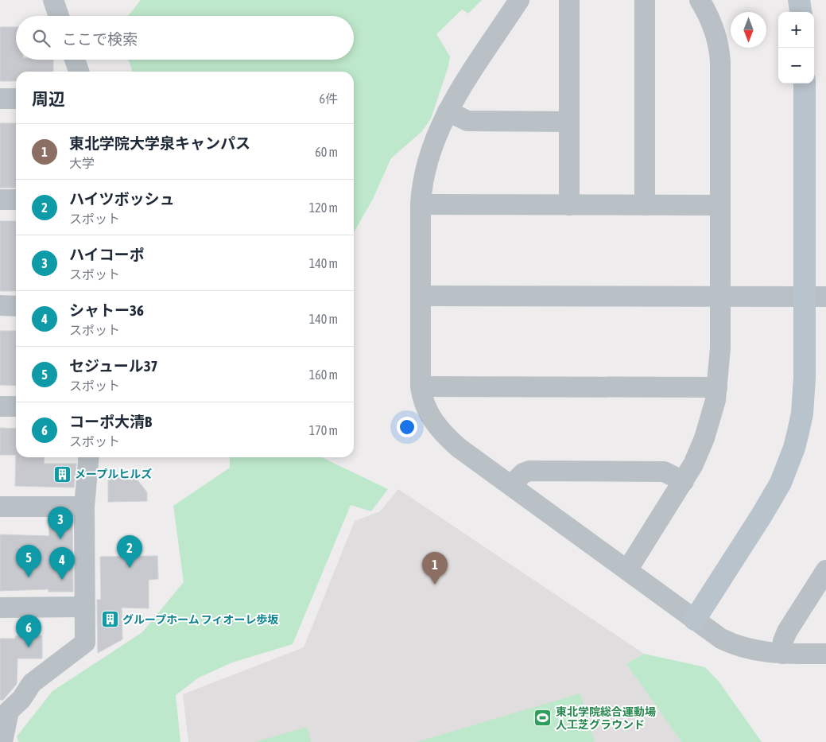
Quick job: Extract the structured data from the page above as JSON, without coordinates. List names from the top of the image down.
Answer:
{
  "places": {
    "building": ["メープルヒルズ", "グループホーム フィオーレ歩坂"],
    "sports": ["東北学院総合運動場 人工芝グラウンド"]
  },
  "north": "bottom",
  "page": {
    "map_buttons": ["+", "−"],
    "search": "ここで検索",
    "heading": ["周辺", "6件"],
    "list": [
      {
        "mark": "1",
        "name": "東北学院大学泉キャンパス",
        "note": "大学",
        "value": "60 m"
      },
      {
        "mark": "2",
        "name": "ハイツボッシュ",
        "note": "スポット",
        "value": "120 m"
      },
      {
        "mark": "3",
        "name": "ハイコーポ",
        "note": "スポット",
        "value": "140 m"
      },
      {
        "mark": "4",
        "name": "シャトー36",
        "note": "スポット",
        "value": "140 m"
      },
      {
        "mark": "5",
        "name": "セジュール37",
        "note": "スポット",
        "value": "160 m"
      },
      {
        "mark": "6",
        "name": "コーポ大清B",
        "note": "スポット",
        "value": "170 m"
      }
    ],
    "pins": [
      "3",
      "2",
      "5",
      "4",
      "1",
      "6"
    ]
  }
}
